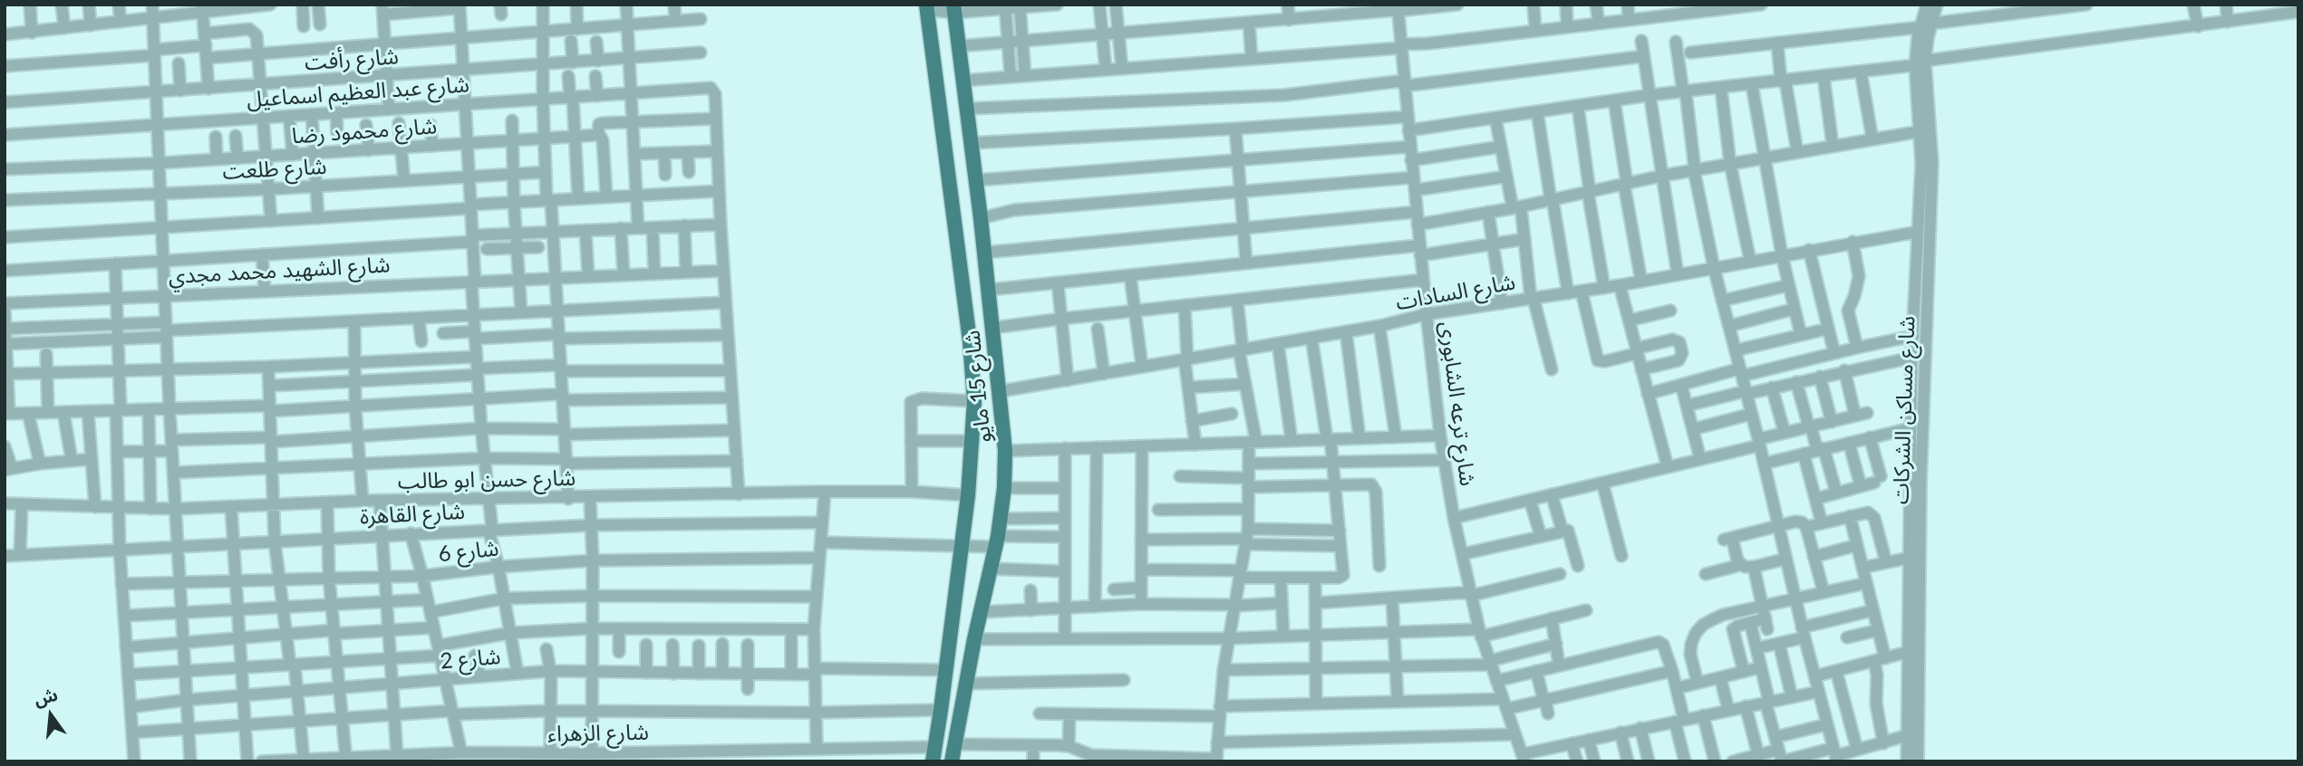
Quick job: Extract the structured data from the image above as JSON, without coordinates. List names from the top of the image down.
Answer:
{
  "streets": {
    "main road": ["شارع 15 مايو"],
    "street": [
      "شارع رأفت",
      "شارع عبد العظيم اسماعيل",
      "شارع محمود رضا",
      "شارع طلعت",
      "شارع الشهيد محمد مجدي",
      "شارع السادات",
      "شارع ترعه الشابورى",
      "شارع مساكن الشركات",
      "شارع حسن ابو طالب",
      "شارع القاهرة",
      "شارع 6",
      "شارع 2",
      "شارع الزهراء"
    ]
  },
  "crossings": [
    ["شارع عبد العظيم اسماعيل", "شارع محمود رضا"],
    ["شارع السادات", "شارع 15 مايو"],
    ["شارع السادات", "شارع ترعه الشابورى"],
    ["شارع السادات", "شارع مساكن الشركات"],
    ["شارع 15 مايو", "شارع حسن ابو طالب"],
    ["شارع 15 مايو", "شارع 2"],
    ["شارع 15 مايو", "شارع الزهراء"]
  ],
  "north": "top"
}
